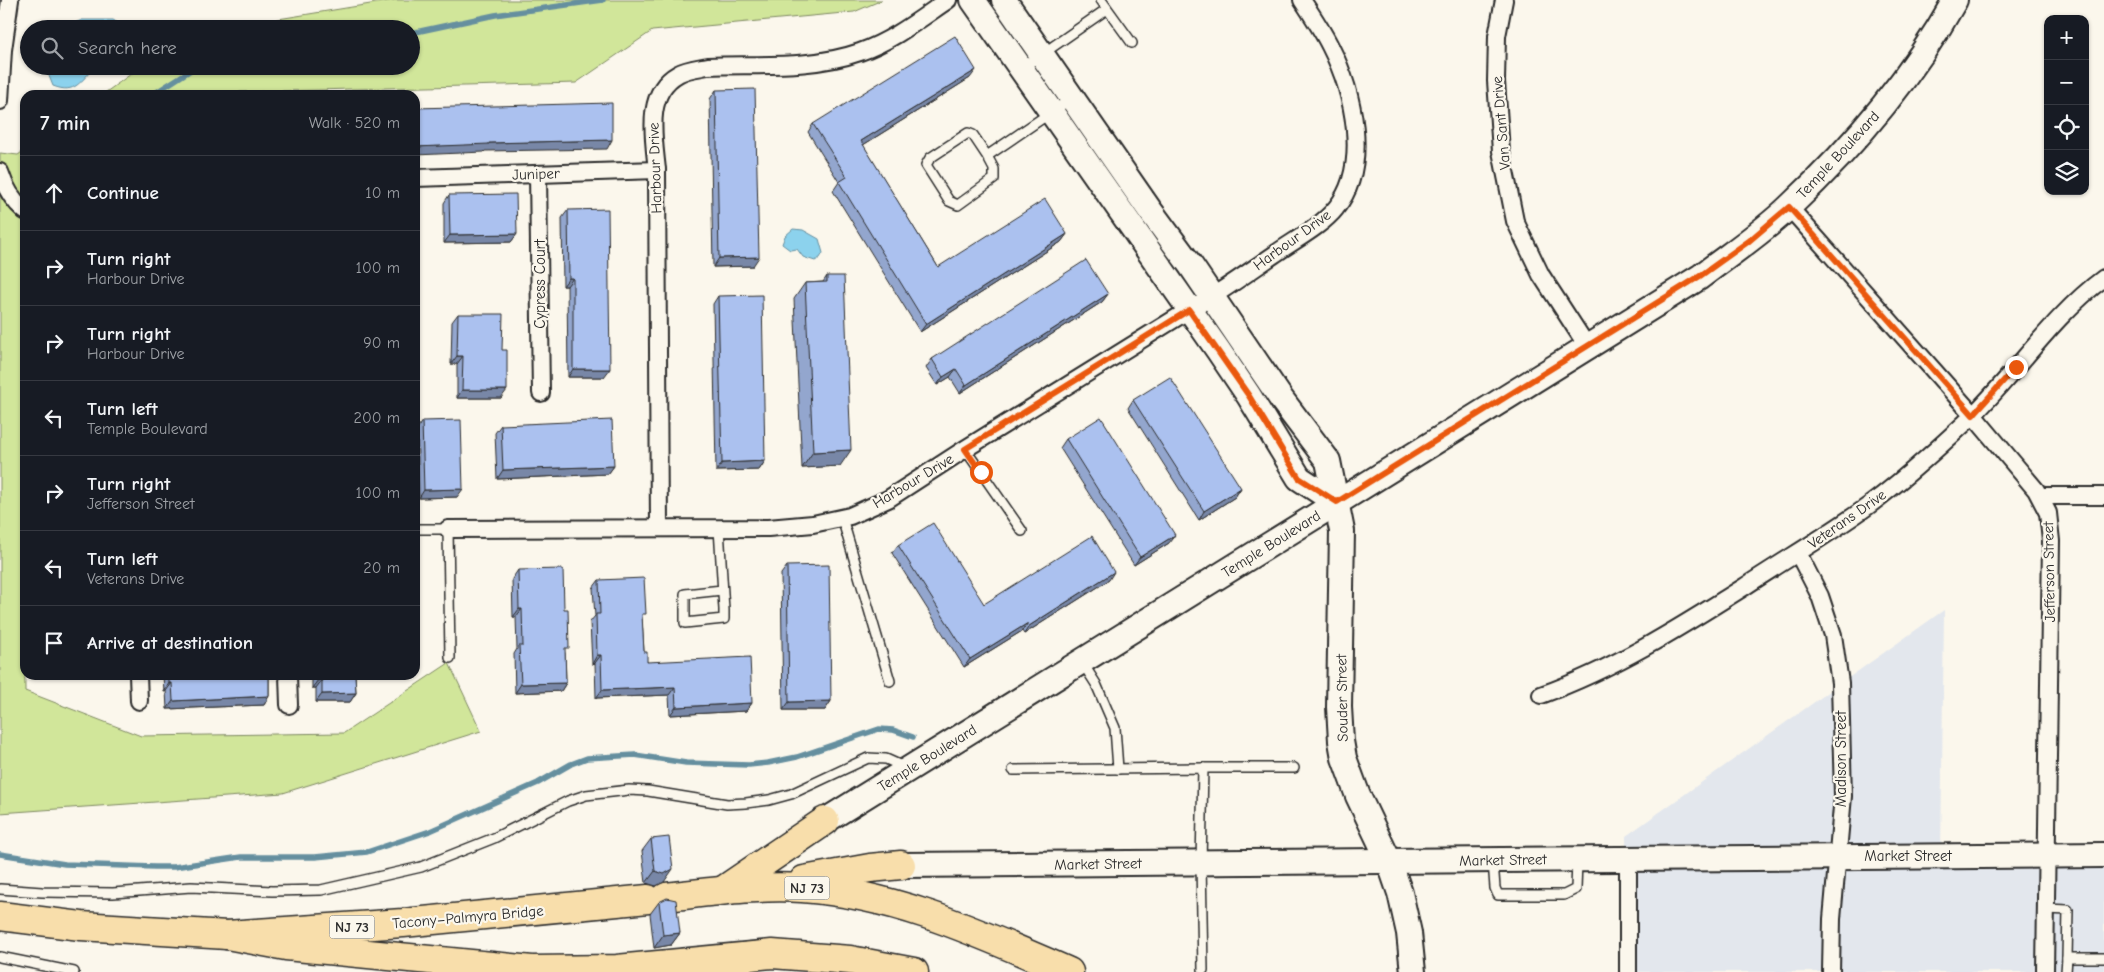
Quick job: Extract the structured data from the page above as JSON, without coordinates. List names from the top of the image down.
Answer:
{
  "streets": {
    "highway": ["NJ 73", "Tacony–Palmyra Bridge"],
    "street": [
      "Van Sant Drive",
      "Temple Boulevard",
      "Harbour Drive",
      "Juniper",
      "Cypress Court",
      "Veterans Drive",
      "Jefferson Street",
      "Souder Street",
      "Madison Street",
      "Market Street"
    ]
  },
  "crossings": [
    ["Van Sant Drive", "Temple Boulevard"],
    ["Temple Boulevard", "Jefferson Street"],
    ["Temple Boulevard", "Souder Street"],
    ["Harbour Drive", "Juniper"],
    ["Juniper", "Cypress Court"],
    ["Veterans Drive", "Jefferson Street"],
    ["Veterans Drive", "Madison Street"],
    ["Jefferson Street", "Market Street"],
    ["Souder Street", "Market Street"],
    ["Madison Street", "Market Street"],
    ["NJ 73", "Tacony–Palmyra Bridge"]
  ],
  "page": {
    "map_buttons": ["+", "−"],
    "search": "Search here",
    "heading": ["7 min", "Walk · 520 m"],
    "list": [
      ["Continue", "10 m"],
      ["Turn right", "Harbour Drive", "100 m"],
      ["Turn right", "Harbour Drive", "90 m"],
      ["Turn left", "Temple Boulevard", "200 m"],
      ["Turn right", "Jefferson Street", "100 m"],
      ["Turn left", "Veterans Drive", "20 m"],
      "Arrive at destination"
    ]
  }
}
